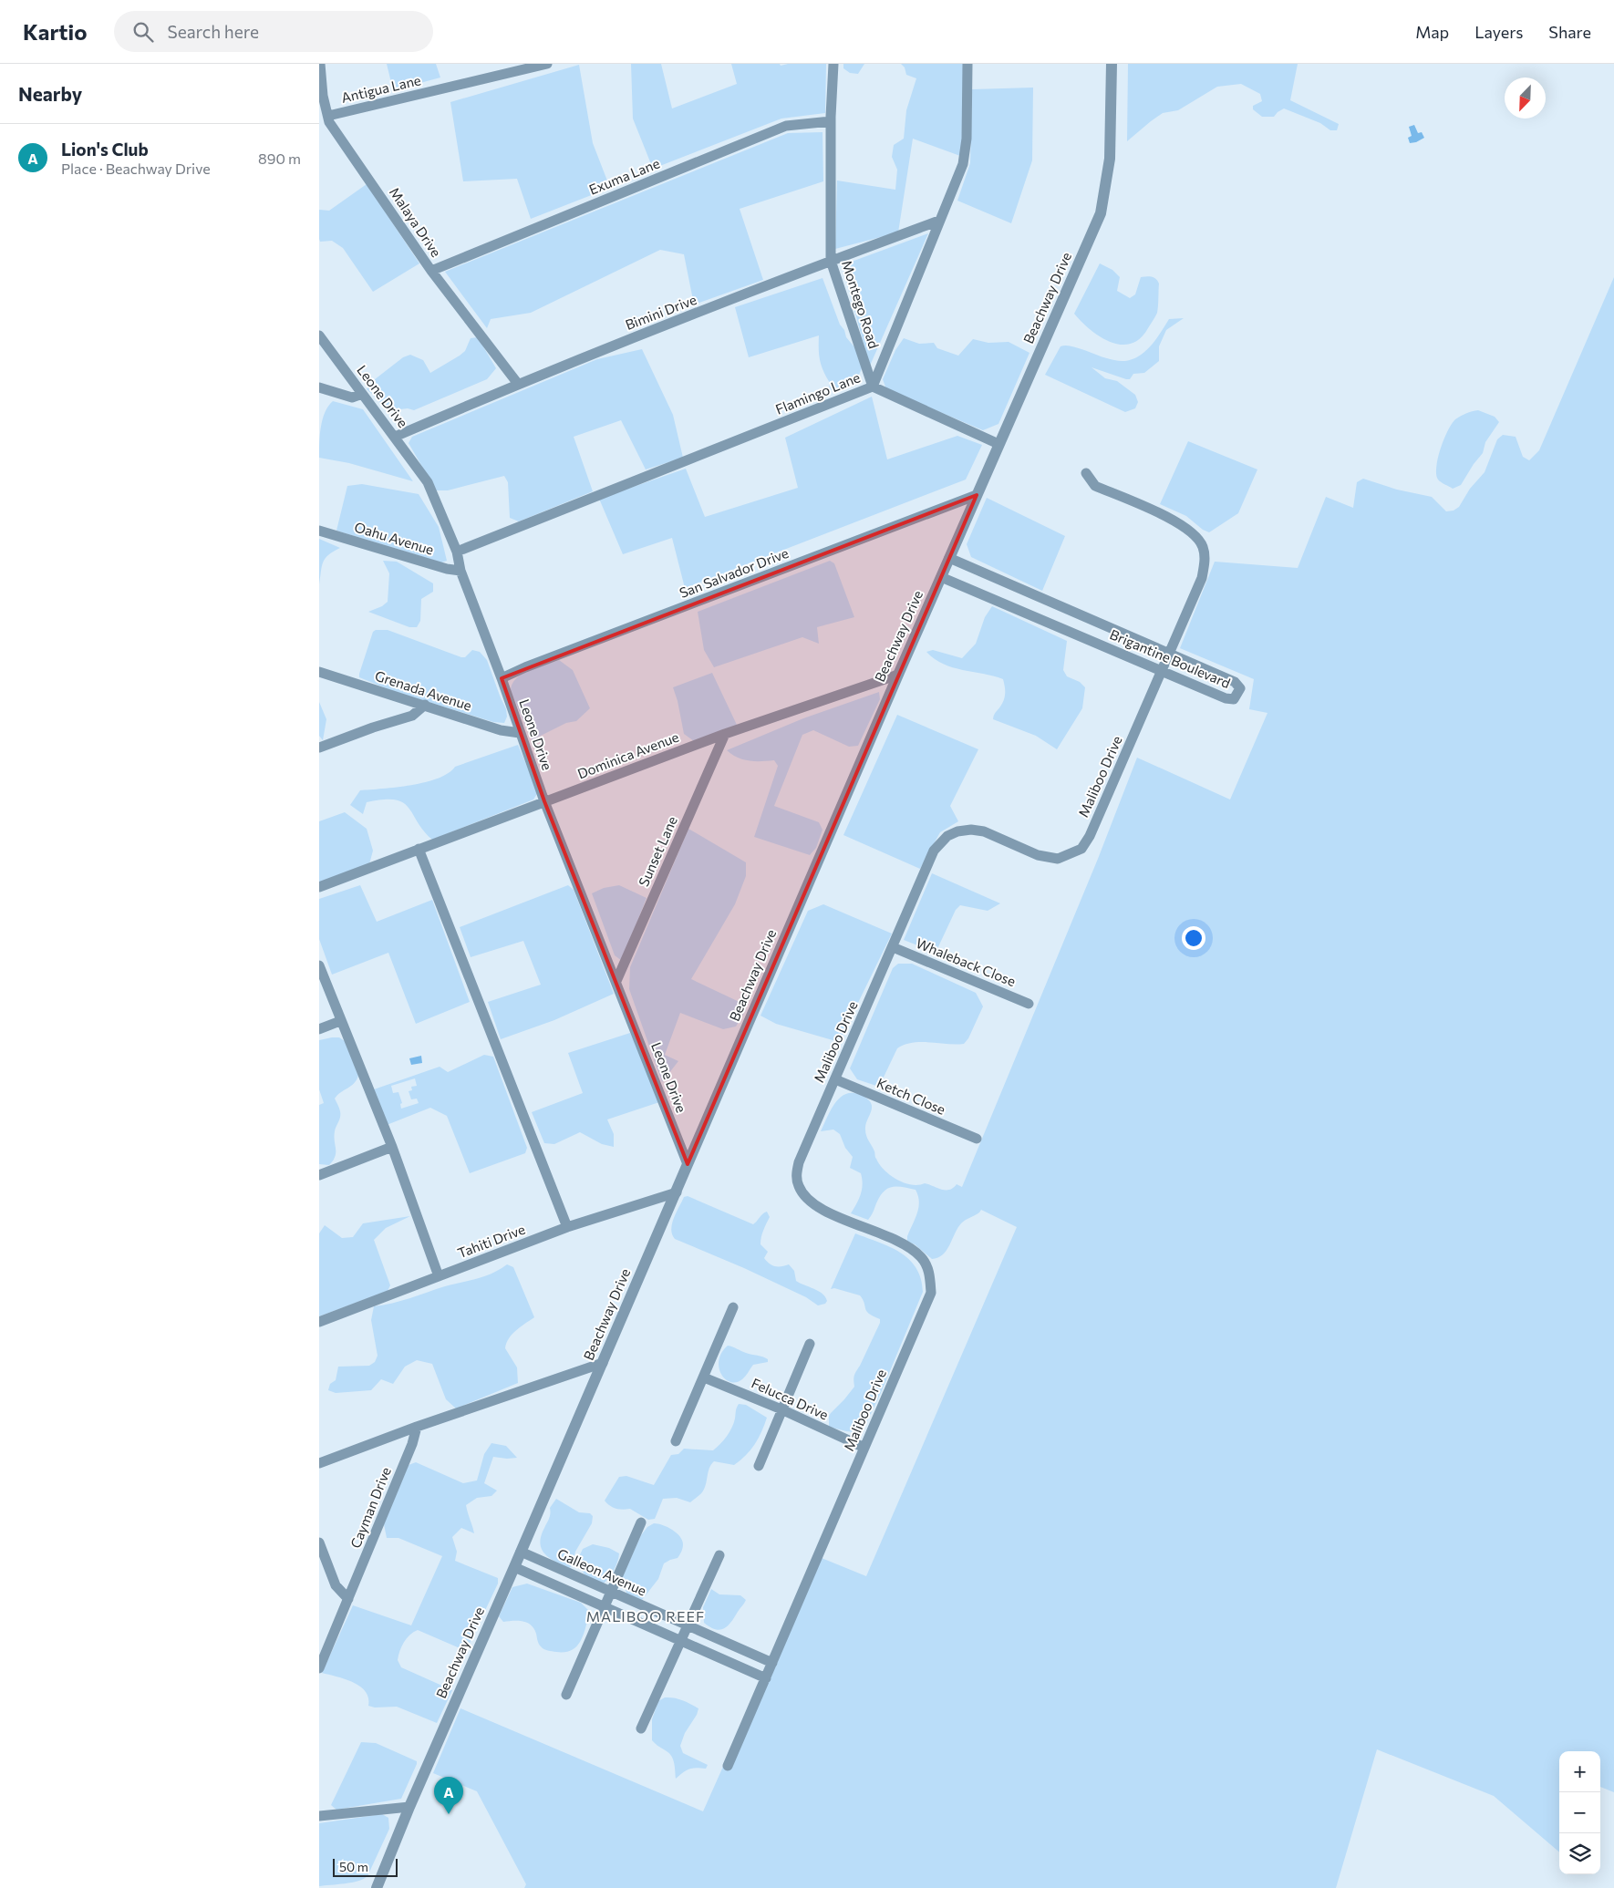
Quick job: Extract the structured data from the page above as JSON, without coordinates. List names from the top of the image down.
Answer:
{
  "streets": {
    "street": [
      "Antigua Lane",
      "Exuma Lane",
      "Malaya Drive",
      "Beachway Drive",
      "Montego Road",
      "Bimini Drive",
      "Flamingo Lane",
      "Leone Drive",
      "Oahu Avenue",
      "San Salvador Drive",
      "Brigantine Boulevard",
      "Grenada Avenue",
      "Dominica Avenue",
      "Maliboo Drive",
      "Sunset Lane",
      "Whaleback Close",
      "Ketch Close",
      "Tahiti Drive",
      "Felucca Drive",
      "Cayman Drive",
      "Galleon Avenue"
    ]
  },
  "crossings": [
    ["Antigua Lane", "Malaya Drive"],
    ["Exuma Lane", "Malaya Drive"],
    ["Exuma Lane", "Montego Road"],
    ["Malaya Drive", "Bimini Drive"],
    ["Beachway Drive", "Leone Drive"],
    ["Beachway Drive", "San Salvador Drive"],
    ["Beachway Drive", "Brigantine Boulevard"],
    ["Beachway Drive", "Dominica Avenue"],
    ["Beachway Drive", "Tahiti Drive"],
    ["Beachway Drive", "Galleon Avenue"],
    ["Montego Road", "Bimini Drive"],
    ["Montego Road", "Flamingo Lane"],
    ["Bimini Drive", "Flamingo Lane"],
    ["Bimini Drive", "Leone Drive"],
    ["Flamingo Lane", "Leone Drive"],
    ["Leone Drive", "Oahu Avenue"],
    ["Leone Drive", "San Salvador Drive"],
    ["Leone Drive", "Grenada Avenue"],
    ["Leone Drive", "Dominica Avenue"],
    ["Leone Drive", "Sunset Lane"],
    ["Brigantine Boulevard", "Maliboo Drive"],
    ["Dominica Avenue", "Sunset Lane"],
    ["Maliboo Drive", "Whaleback Close"],
    ["Maliboo Drive", "Ketch Close"],
    ["Maliboo Drive", "Felucca Drive"],
    ["Maliboo Drive", "Galleon Avenue"]
  ],
  "districts": ["MALIBOO REEF"],
  "scale_bar": "50 m",
  "north": "bottom left",
  "page": {
    "header": "Kartio",
    "search": "Search here",
    "nav": ["Map", "Layers", "Share"],
    "heading": "Nearby",
    "list": [
      {
        "mark": "A",
        "name": "Lion's Club",
        "note": "Place · Beachway Drive",
        "value": "890 m"
      }
    ],
    "map_buttons": ["+", "−"],
    "pins": "A",
    "scale": "50 m"
  }
}
